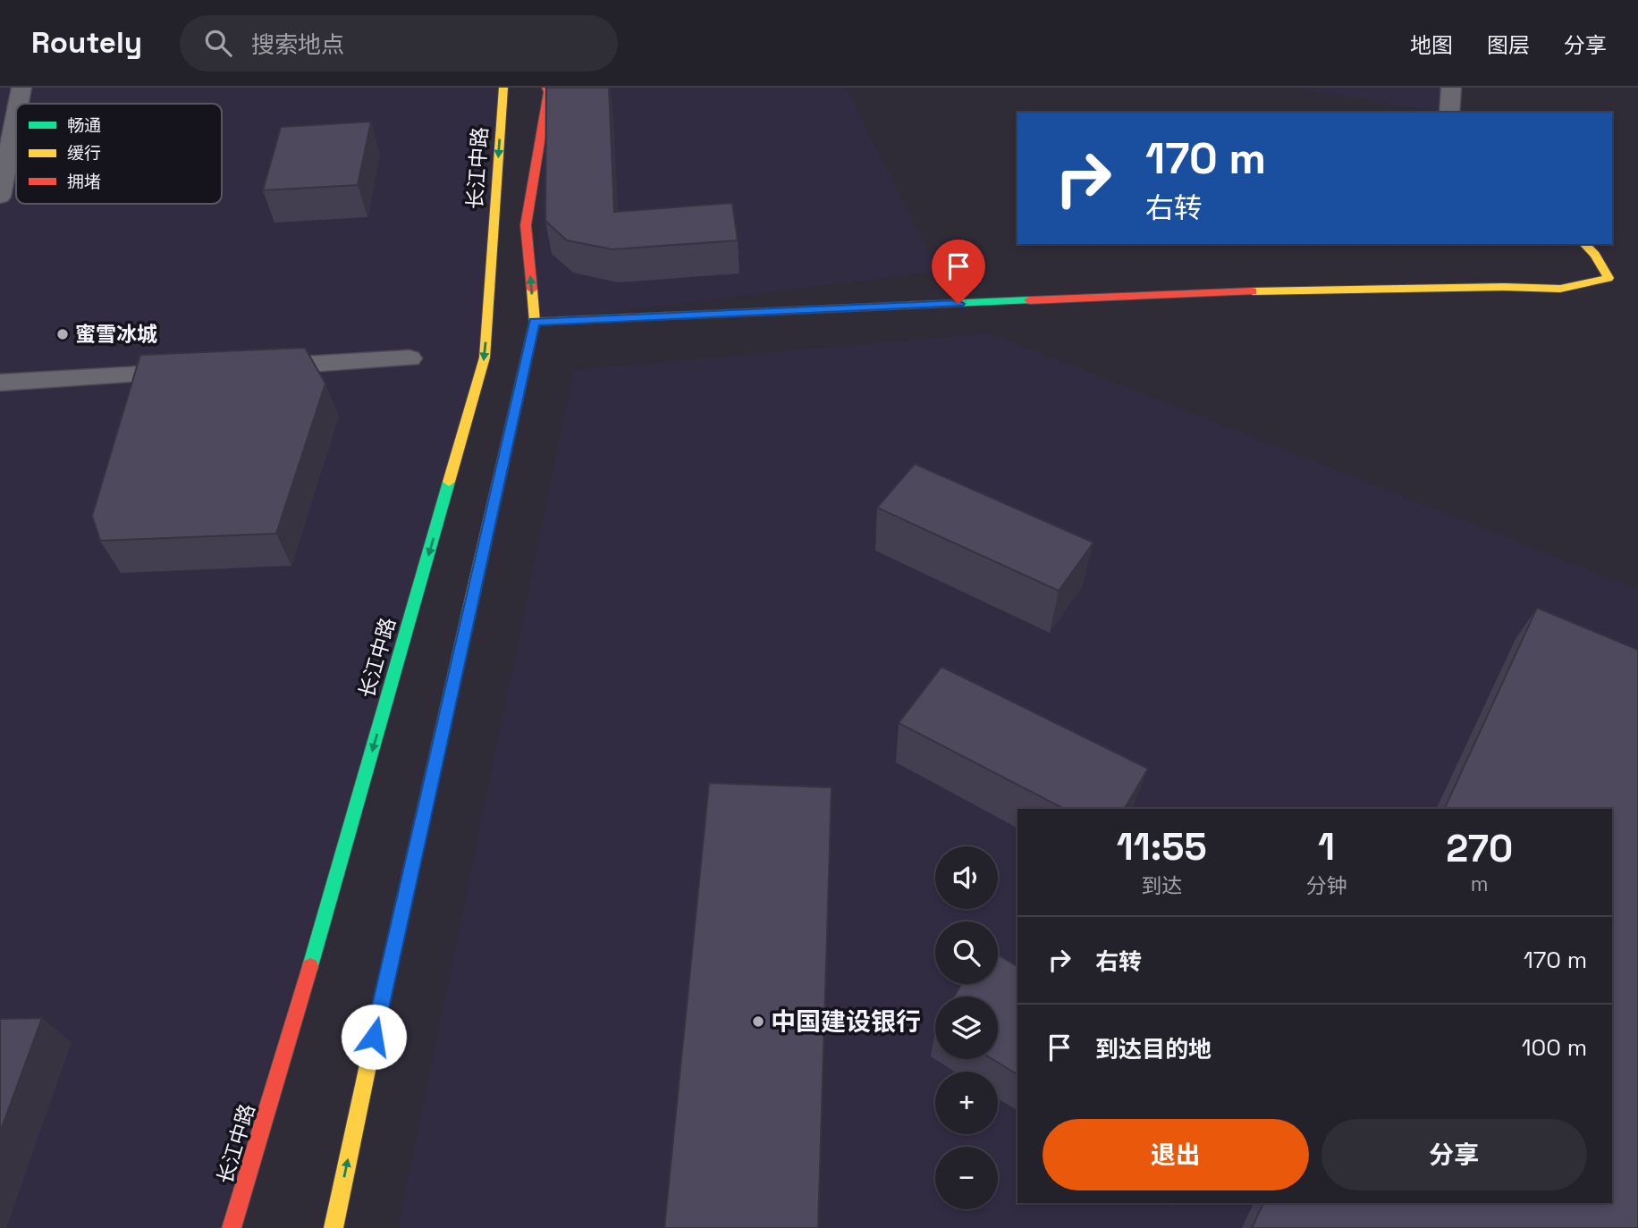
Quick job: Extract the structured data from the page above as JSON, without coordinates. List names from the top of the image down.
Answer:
{
  "streets": {
    "main road": ["长江中路"]
  },
  "places": ["蜜雪冰城", "中国建设银行"],
  "legend": ["畅通", "缓行", "拥堵"],
  "page": {
    "header": "Routely",
    "search": "搜索地点",
    "nav": ["地图", "图层", "分享"],
    "turn": ["170 m", "右转"],
    "eta": [
      "11:55",
      "到达",
      "1",
      "分钟",
      "270",
      "m"
    ],
    "map_buttons": ["+", "−"],
    "list": [
      {
        "name": "右转",
        "value": "170 m"
      },
      {
        "name": "到达目的地",
        "value": "100 m"
      }
    ],
    "buttons": ["退出", "分享"]
  }
}
